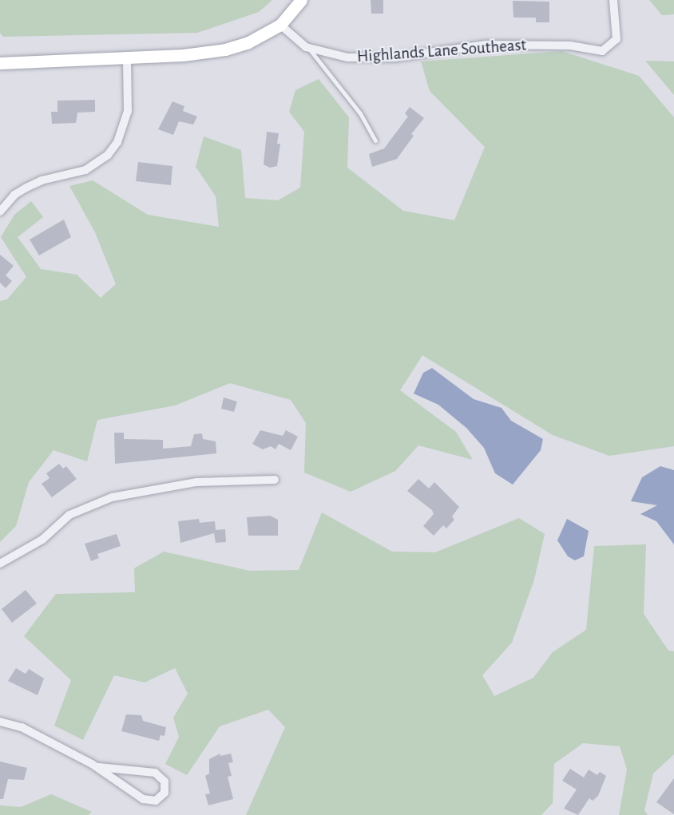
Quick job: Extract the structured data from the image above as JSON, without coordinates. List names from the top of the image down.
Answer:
{
  "streets": {
    "street": ["Highlands Lane Southeast"]
  }
}
